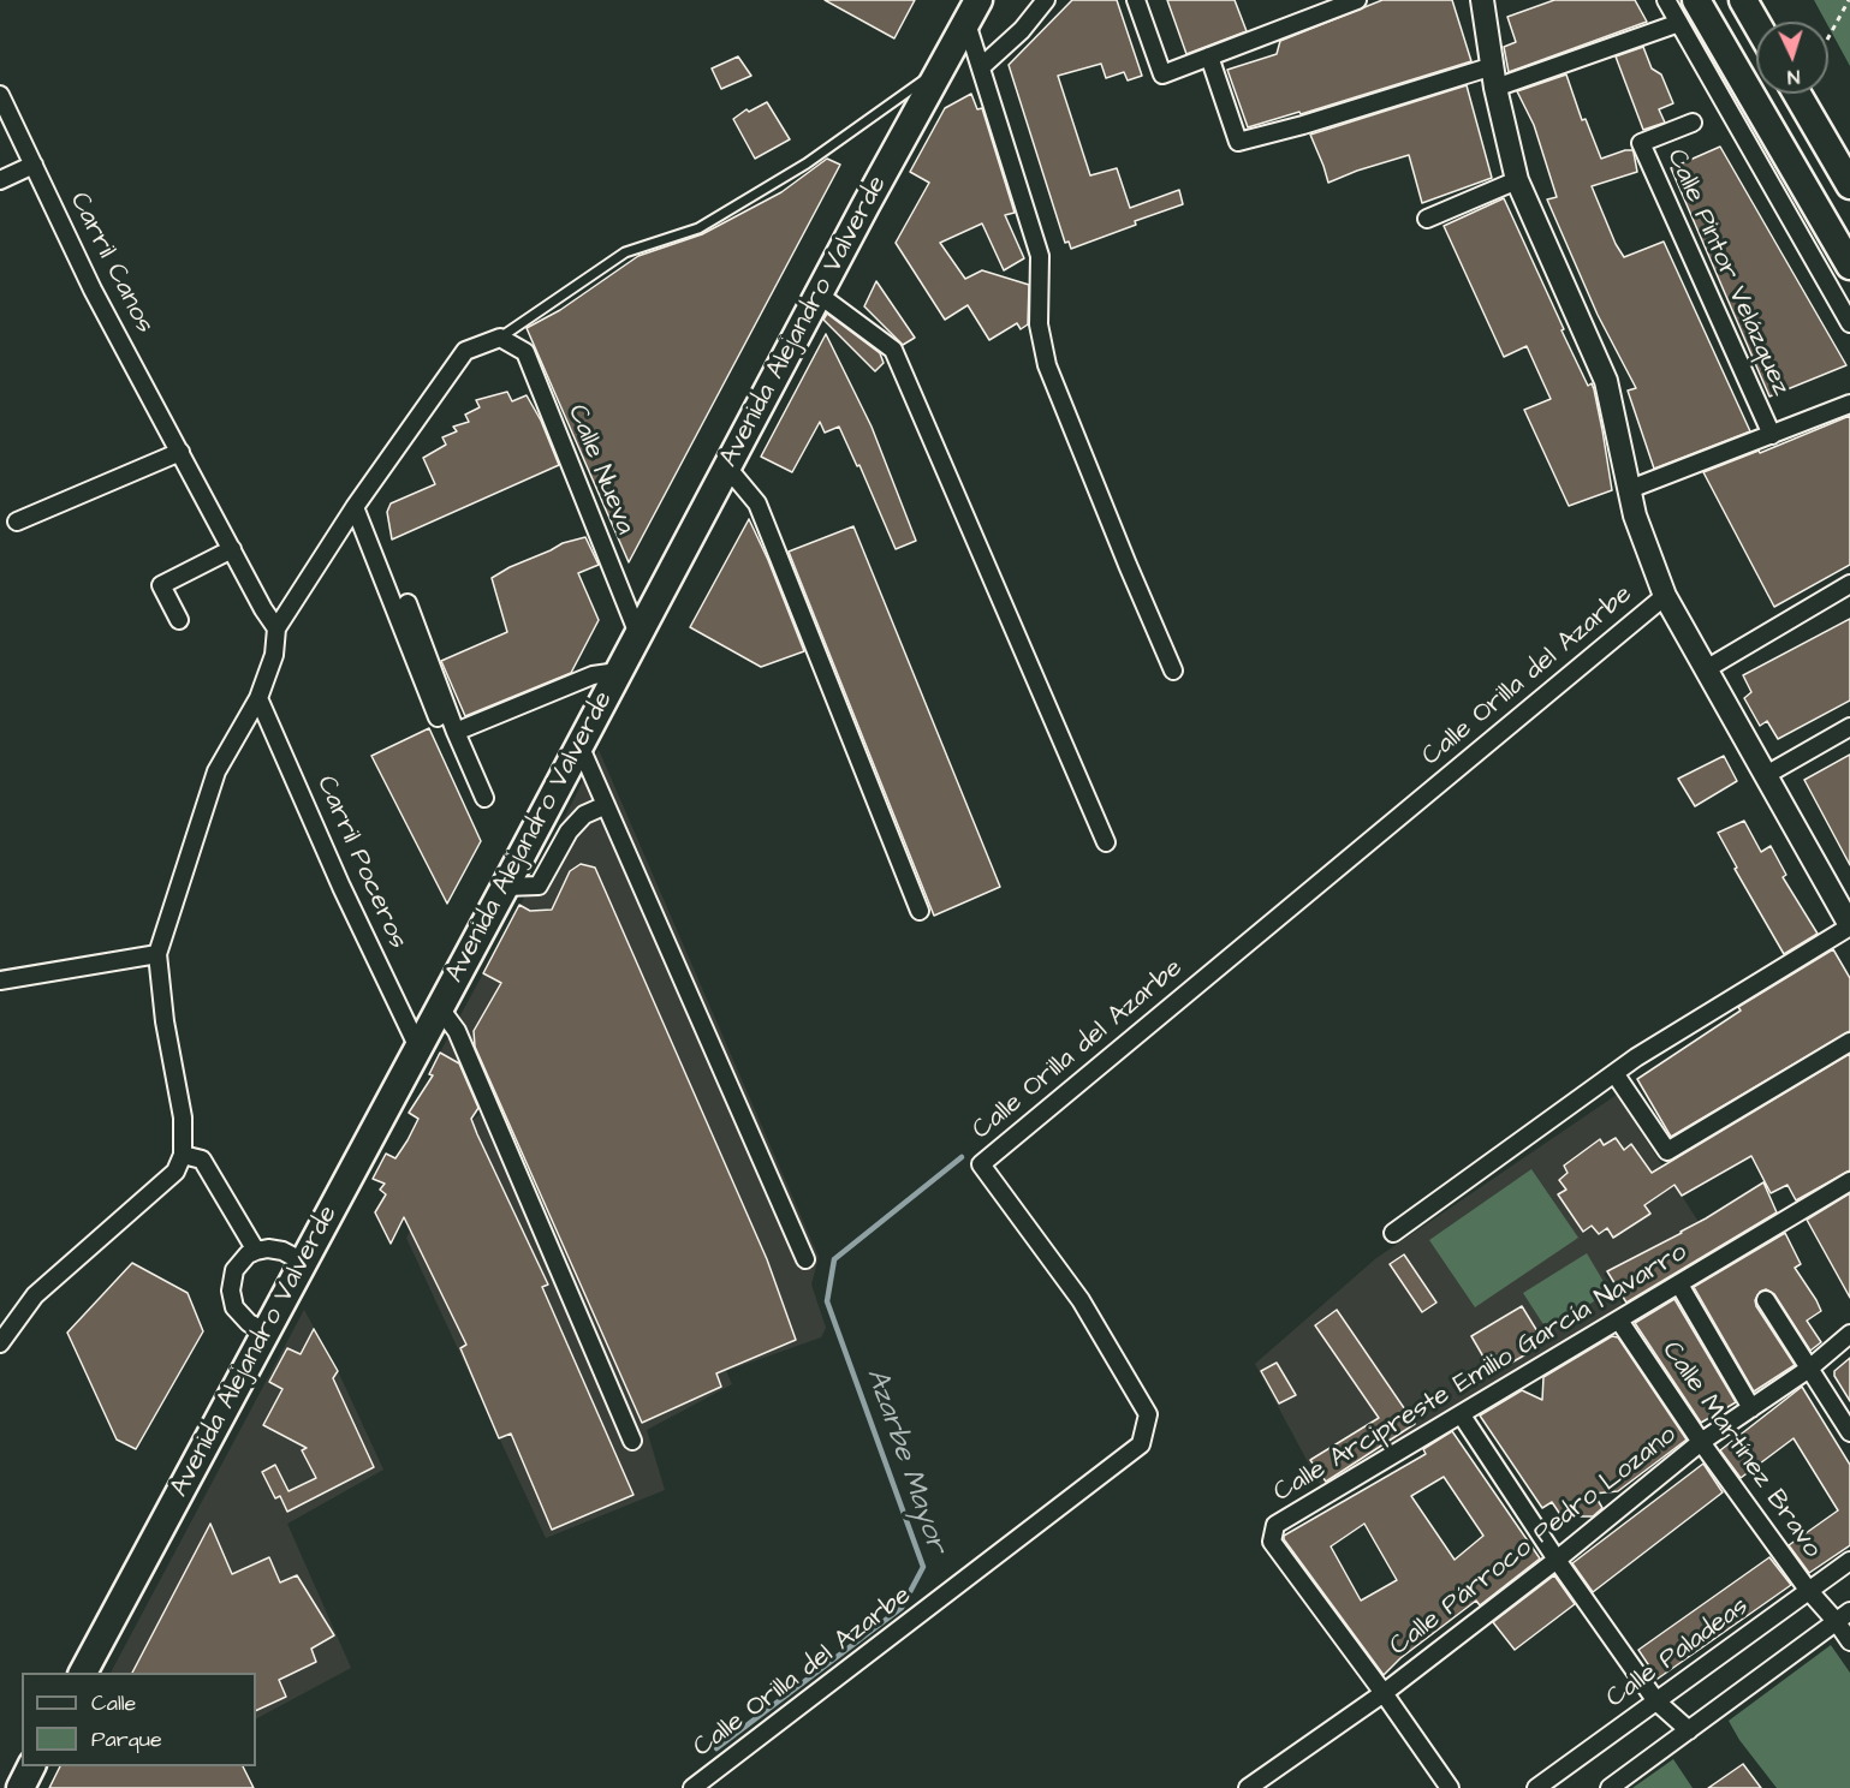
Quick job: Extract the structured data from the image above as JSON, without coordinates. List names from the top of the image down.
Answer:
{
  "streets": {
    "main road": ["Avenida Alejandro Valverde"],
    "street": [
      "Carril Canos",
      "Calle Pintor Velázquez",
      "Calle Nueva",
      "Calle Orilla del Azarbe",
      "Carril Poceros",
      "Calle Arcipreste Emilio García Navarro",
      "Calle Martínez Bravo",
      "Calle Párroco Pedro Lozano",
      "Calle Paladeas"
    ]
  },
  "crossings": [
    ["Avenida Alejandro Valverde", "Calle Nueva"],
    ["Avenida Alejandro Valverde", "Carril Poceros"],
    ["Calle Arcipreste Emilio García Navarro", "Calle Martínez Bravo"],
    ["Calle Arcipreste Emilio García Navarro", "Calle Párroco Pedro Lozano"],
    ["Calle Martínez Bravo", "Calle Párroco Pedro Lozano"],
    ["Calle Martínez Bravo", "Calle Paladeas"]
  ],
  "water": ["Azarbe Mayor"],
  "legend": ["Calle", "Parque"],
  "north": "bottom"
}
